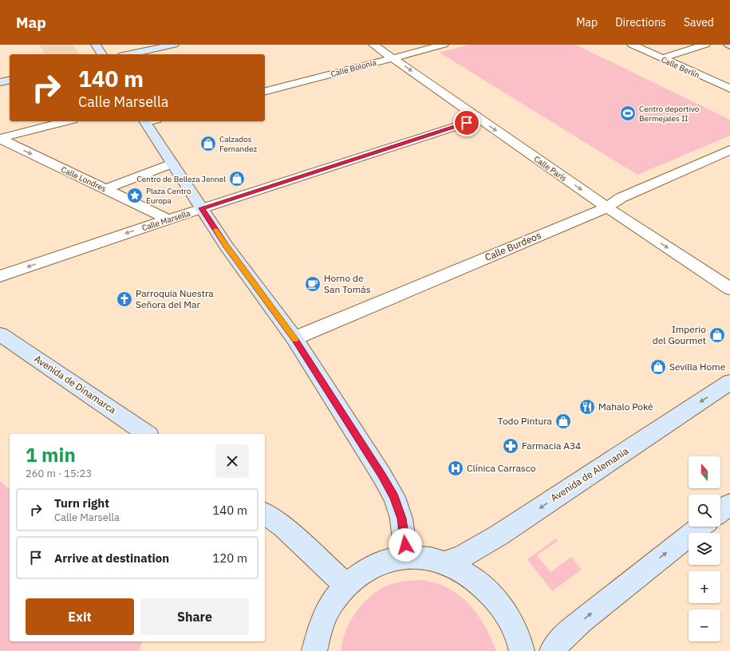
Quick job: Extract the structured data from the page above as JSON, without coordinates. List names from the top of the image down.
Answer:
{
  "streets": {
    "main road": ["Avenida de Dinamarca", "Avenida de Alemania"],
    "street": [
      "Calle Berlín",
      "Calle Bolonia",
      "Calle París",
      "Calle Londres",
      "Calle Marsella",
      "Calle Burdeos"
    ]
  },
  "crossings": [
    ["Calle Bolonia", "Calle París"],
    ["Calle París", "Calle Marsella"],
    ["Calle París", "Calle Burdeos"],
    ["Calle Londres", "Calle Marsella"]
  ],
  "one_way": ["Calle París", "Calle Londres"],
  "places": {
    "sports": ["Centro deportivo Bermejales II"],
    "shop": [
      "Calzados Fernandez",
      "Centro de Belleza Jennel",
      "Imperio del Gourmet",
      "Sevilla Home",
      "Todo Pintura"
    ],
    "place": ["Plaza Centro Europa"],
    "cafe": ["Horno de San Tomás"],
    "church": ["Parroquia Nuestra Señora del Mar"],
    "restaurant": ["Mahalo Poké"],
    "pharmacy": ["Farmacia A34"],
    "hospital": ["Clínica Carrasco"]
  },
  "north": "top",
  "page": {
    "header": "Map",
    "nav": ["Map", "Directions", "Saved"],
    "turn": ["140 m", "Calle Marsella"],
    "heading": ["1 min", "260 m · 15:23"],
    "map_buttons": ["+", "−"],
    "list": [
      {
        "name": "Turn right",
        "note": "Calle Marsella",
        "value": "140 m"
      },
      {
        "name": "Arrive at destination",
        "value": "120 m"
      }
    ],
    "buttons": ["Exit", "Share"]
  }
}
